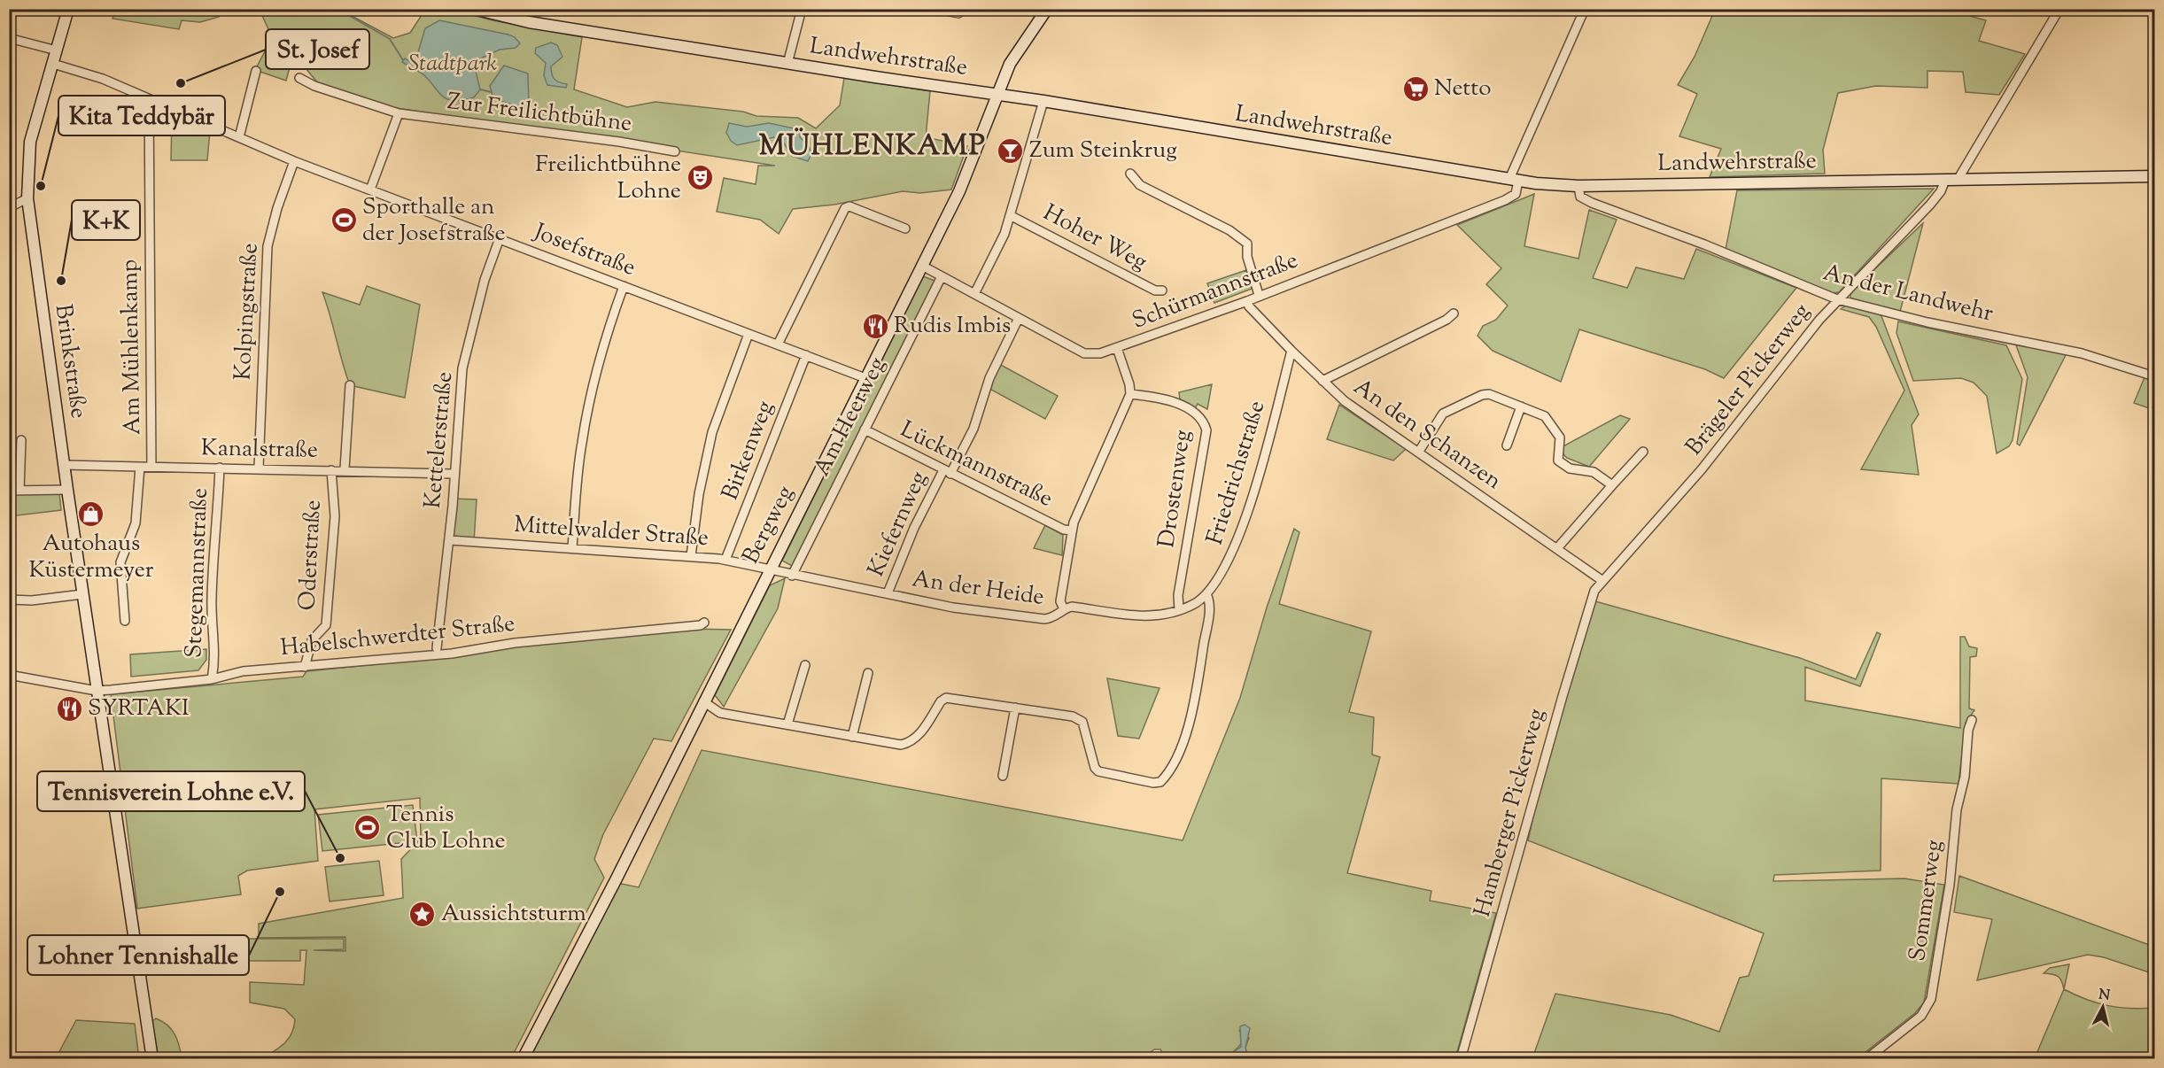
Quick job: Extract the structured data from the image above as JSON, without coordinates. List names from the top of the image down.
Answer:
{
  "streets": {
    "street": [
      "Landwehrstraße",
      "Zur Freilichtbühne",
      "Hoher Weg",
      "Josefstraße",
      "Schürmannstraße",
      "An der Landwehr",
      "Kolpingstraße",
      "Am Mühlenkamp",
      "Brinkstraße",
      "Brägeler Pickerweg",
      "Am Heerweg",
      "An den Schanzen",
      "Kettelerstraße",
      "Kanalstraße",
      "Birkenweg",
      "Lückmannstraße",
      "Friedrichstraße",
      "Drostenweg",
      "Kiefernweg",
      "Bergweg",
      "Mittelwalder Straße",
      "Oderstraße",
      "Stegemannstraße",
      "An der Heide",
      "Habelschwerdter Straße",
      "Hamberger Pickerweg",
      "Sommerweg"
    ]
  },
  "crossings": [
    ["Landwehrstraße", "Schürmannstraße"],
    ["Landwehrstraße", "An der Landwehr"],
    ["Landwehrstraße", "Brägeler Pickerweg"],
    ["Landwehrstraße", "Bergweg"],
    ["Josefstraße", "Kolpingstraße"],
    ["Josefstraße", "Am Mühlenkamp"],
    ["Josefstraße", "Brinkstraße"],
    ["Josefstraße", "Kettelerstraße"],
    ["Josefstraße", "Birkenweg"],
    ["Josefstraße", "Bergweg"],
    ["Schürmannstraße", "Am Heerweg"],
    ["Schürmannstraße", "An den Schanzen"],
    ["Schürmannstraße", "Kiefernweg"],
    ["Schürmannstraße", "Bergweg"],
    ["An der Landwehr", "Brägeler Pickerweg"],
    ["Kolpingstraße", "Kanalstraße"],
    ["Am Mühlenkamp", "Kanalstraße"],
    ["Brinkstraße", "Kanalstraße"],
    ["Brinkstraße", "Habelschwerdter Straße"],
    ["Brägeler Pickerweg", "An den Schanzen"],
    ["Brägeler Pickerweg", "Hamberger Pickerweg"],
    ["Am Heerweg", "Lückmannstraße"],
    ["Am Heerweg", "An der Heide"],
    ["An den Schanzen", "Friedrichstraße"],
    ["An den Schanzen", "Hamberger Pickerweg"],
    ["Kettelerstraße", "Kanalstraße"],
    ["Kettelerstraße", "Mittelwalder Straße"],
    ["Kanalstraße", "Oderstraße"],
    ["Kanalstraße", "Stegemannstraße"],
    ["Birkenweg", "Mittelwalder Straße"],
    ["Lückmannstraße", "Kiefernweg"],
    ["Friedrichstraße", "An der Heide"],
    ["Drostenweg", "An der Heide"],
    ["Kiefernweg", "An der Heide"],
    ["Bergweg", "Mittelwalder Straße"],
    ["Bergweg", "An der Heide"],
    ["Mittelwalder Straße", "An der Heide"],
    ["Oderstraße", "Habelschwerdter Straße"],
    ["Stegemannstraße", "Habelschwerdter Straße"]
  ],
  "districts": ["MÜHLENKAMP"],
  "parks": ["Stadtpark"],
  "places": {
    "other": [
      "St. Josef",
      "Kita Teddybär",
      "K+K",
      "Tennisverein Lohne e.V.",
      "Lohner Tennishalle"
    ],
    "supermarket": ["Netto"],
    "bar": ["Zum Steinkrug"],
    "theatre": ["Freilichtbühne Lohne"],
    "sports": ["Sporthalle an der Josefstraße", "Tennis Club Lohne"],
    "restaurant": ["Rudis Imbis", "SYRTAKI"],
    "shop": ["Autohaus Küstermeyer"],
    "place": ["Aussichtsturm"]
  },
  "north": "top"
}
